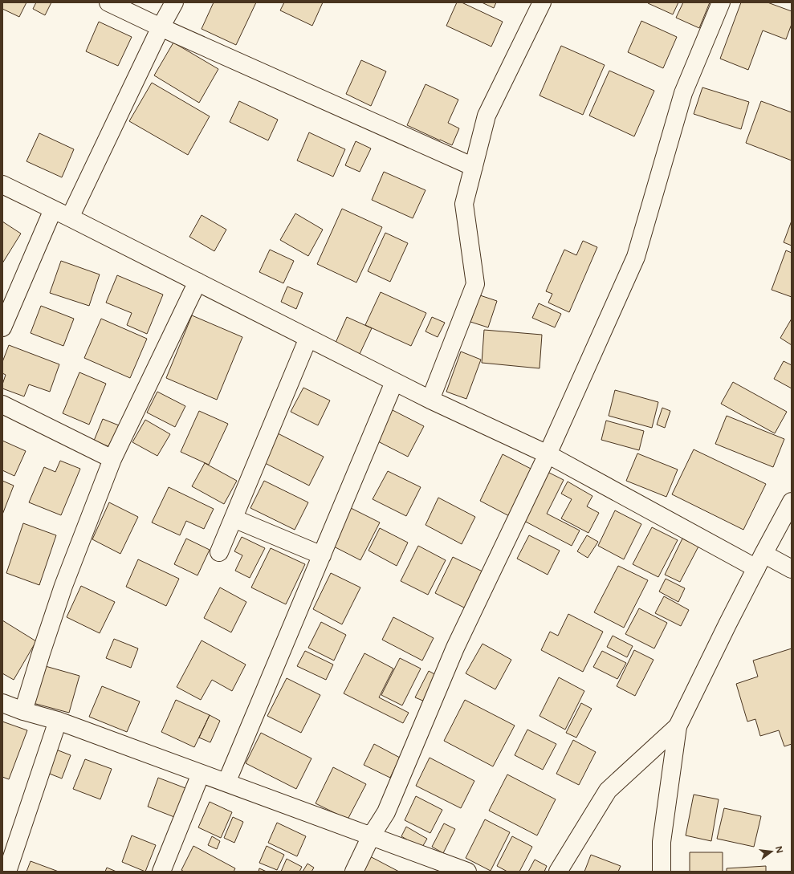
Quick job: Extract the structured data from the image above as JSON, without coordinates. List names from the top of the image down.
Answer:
{
  "north": "right"
}
